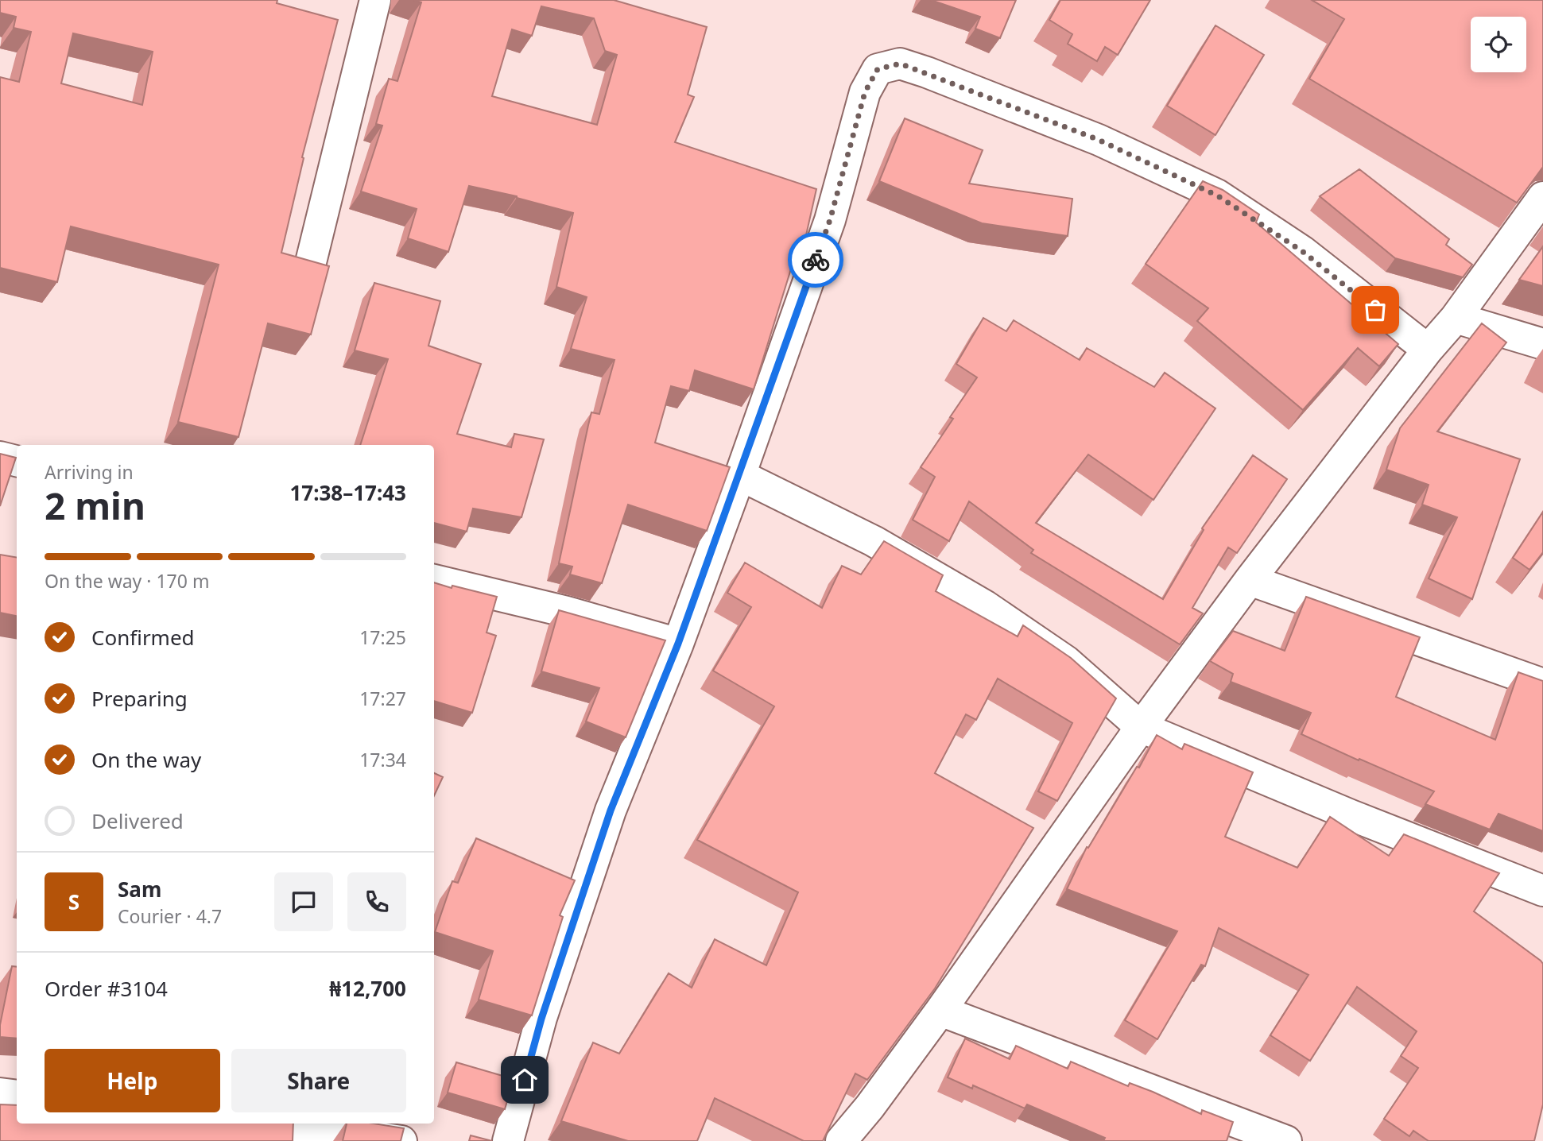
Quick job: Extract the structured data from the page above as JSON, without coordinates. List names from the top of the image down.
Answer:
{
  "page": {
    "heading": ["2 min", "Arriving in", "17:38–17:43"],
    "panel": [
      "Sam",
      "Courier · 4.7",
      "Order #3104",
      "₦12,700"
    ],
    "bar": "On the way · 170 m",
    "list": [
      ["Confirmed", "17:25"],
      ["Preparing", "17:27"],
      ["On the way", "17:34"],
      "Delivered"
    ],
    "round": "S",
    "buttons": ["Help", "Share"]
  }
}
